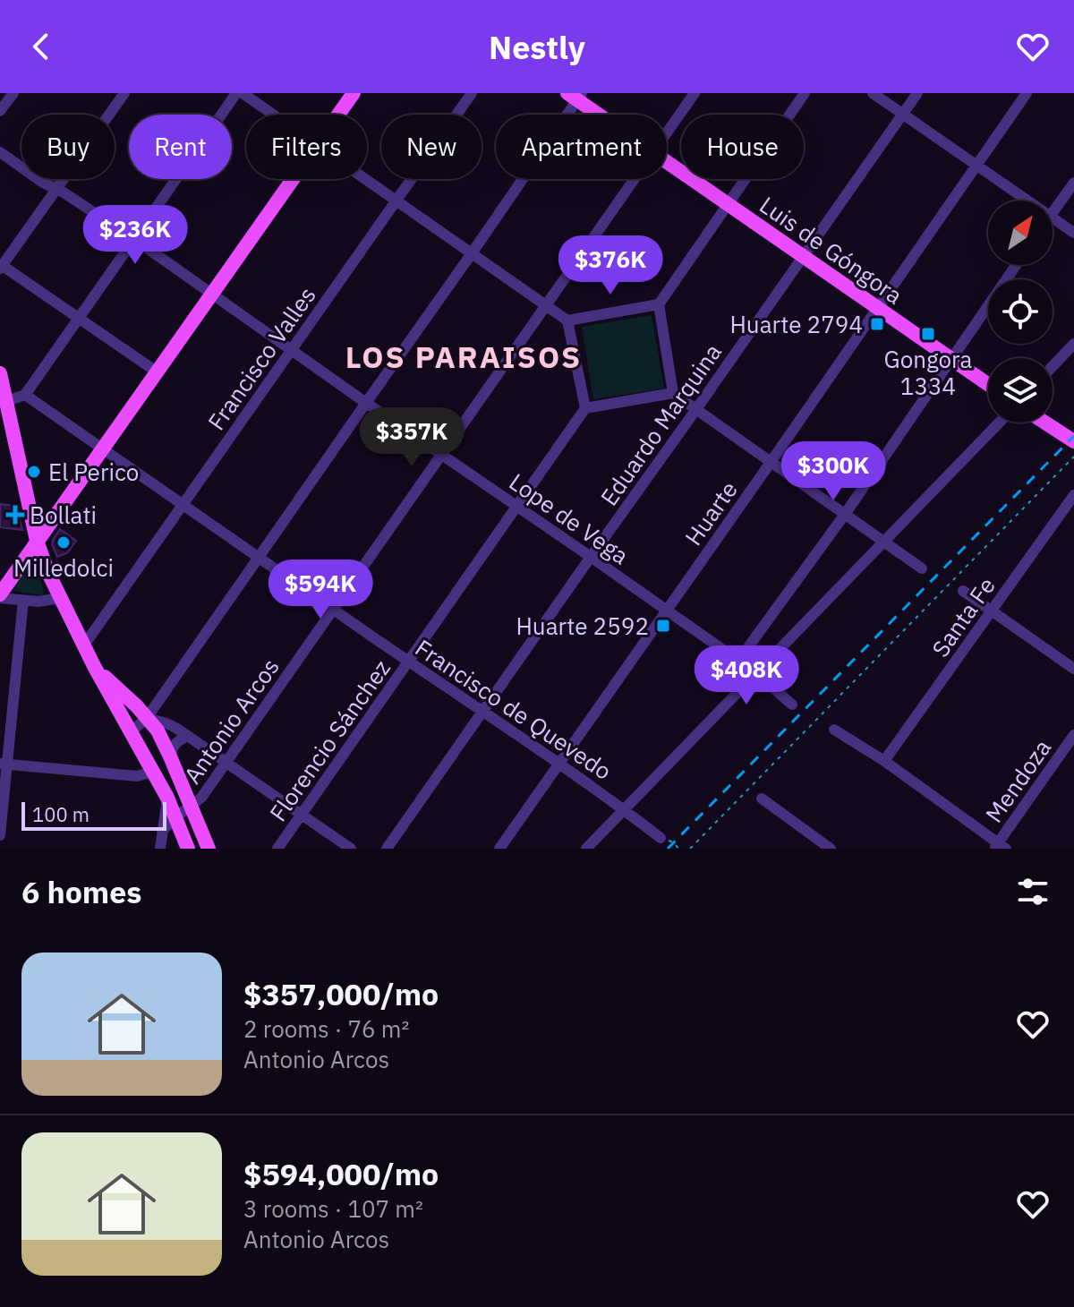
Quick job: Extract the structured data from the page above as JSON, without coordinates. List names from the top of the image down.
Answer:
{
  "streets": {
    "main road": ["Luis de Góngora"],
    "street": [
      "Francisco Valles",
      "Eduardo Marquina",
      "Huarte",
      "Lope de Vega",
      "Santa Fe",
      "Francisco de Quevedo",
      "Antonio Arcos",
      "Florencio Sánchez",
      "Mendoza"
    ]
  },
  "crossings": [
    ["Luis de Góngora", "Eduardo Marquina"],
    ["Luis de Góngora", "Huarte"],
    ["Francisco Valles", "Lope de Vega"],
    ["Francisco Valles", "Francisco de Quevedo"],
    ["Eduardo Marquina", "Lope de Vega"],
    ["Eduardo Marquina", "Francisco de Quevedo"],
    ["Huarte", "Lope de Vega"],
    ["Huarte", "Francisco de Quevedo"],
    ["Lope de Vega", "Antonio Arcos"],
    ["Lope de Vega", "Florencio Sánchez"],
    ["Francisco de Quevedo", "Antonio Arcos"],
    ["Francisco de Quevedo", "Florencio Sánchez"]
  ],
  "districts": ["LOS PARAISOS"],
  "places": {
    "transit": ["Huarte 2794", "Gongora 1334", "Huarte 2592"],
    "other": ["El Perico", "Milledolci"],
    "health": ["Bollati"]
  },
  "scale_bar": "100 m",
  "north": "top right",
  "page": {
    "header": "Nestly",
    "chip": [
      "Buy",
      "Rent",
      "Filters",
      "New",
      "Apartment",
      "House"
    ],
    "price": [
      "$236K",
      "$376K",
      "$357K",
      "$300K",
      "$594K",
      "$408K"
    ],
    "scale": "100 m",
    "heading": "6 homes",
    "list": [
      {
        "name": "$357,000/mo",
        "note": "2 rooms · 76 m² · Antonio Arcos"
      },
      {
        "name": "$594,000/mo",
        "note": "3 rooms · 107 m² · Antonio Arcos"
      }
    ]
  }
}
